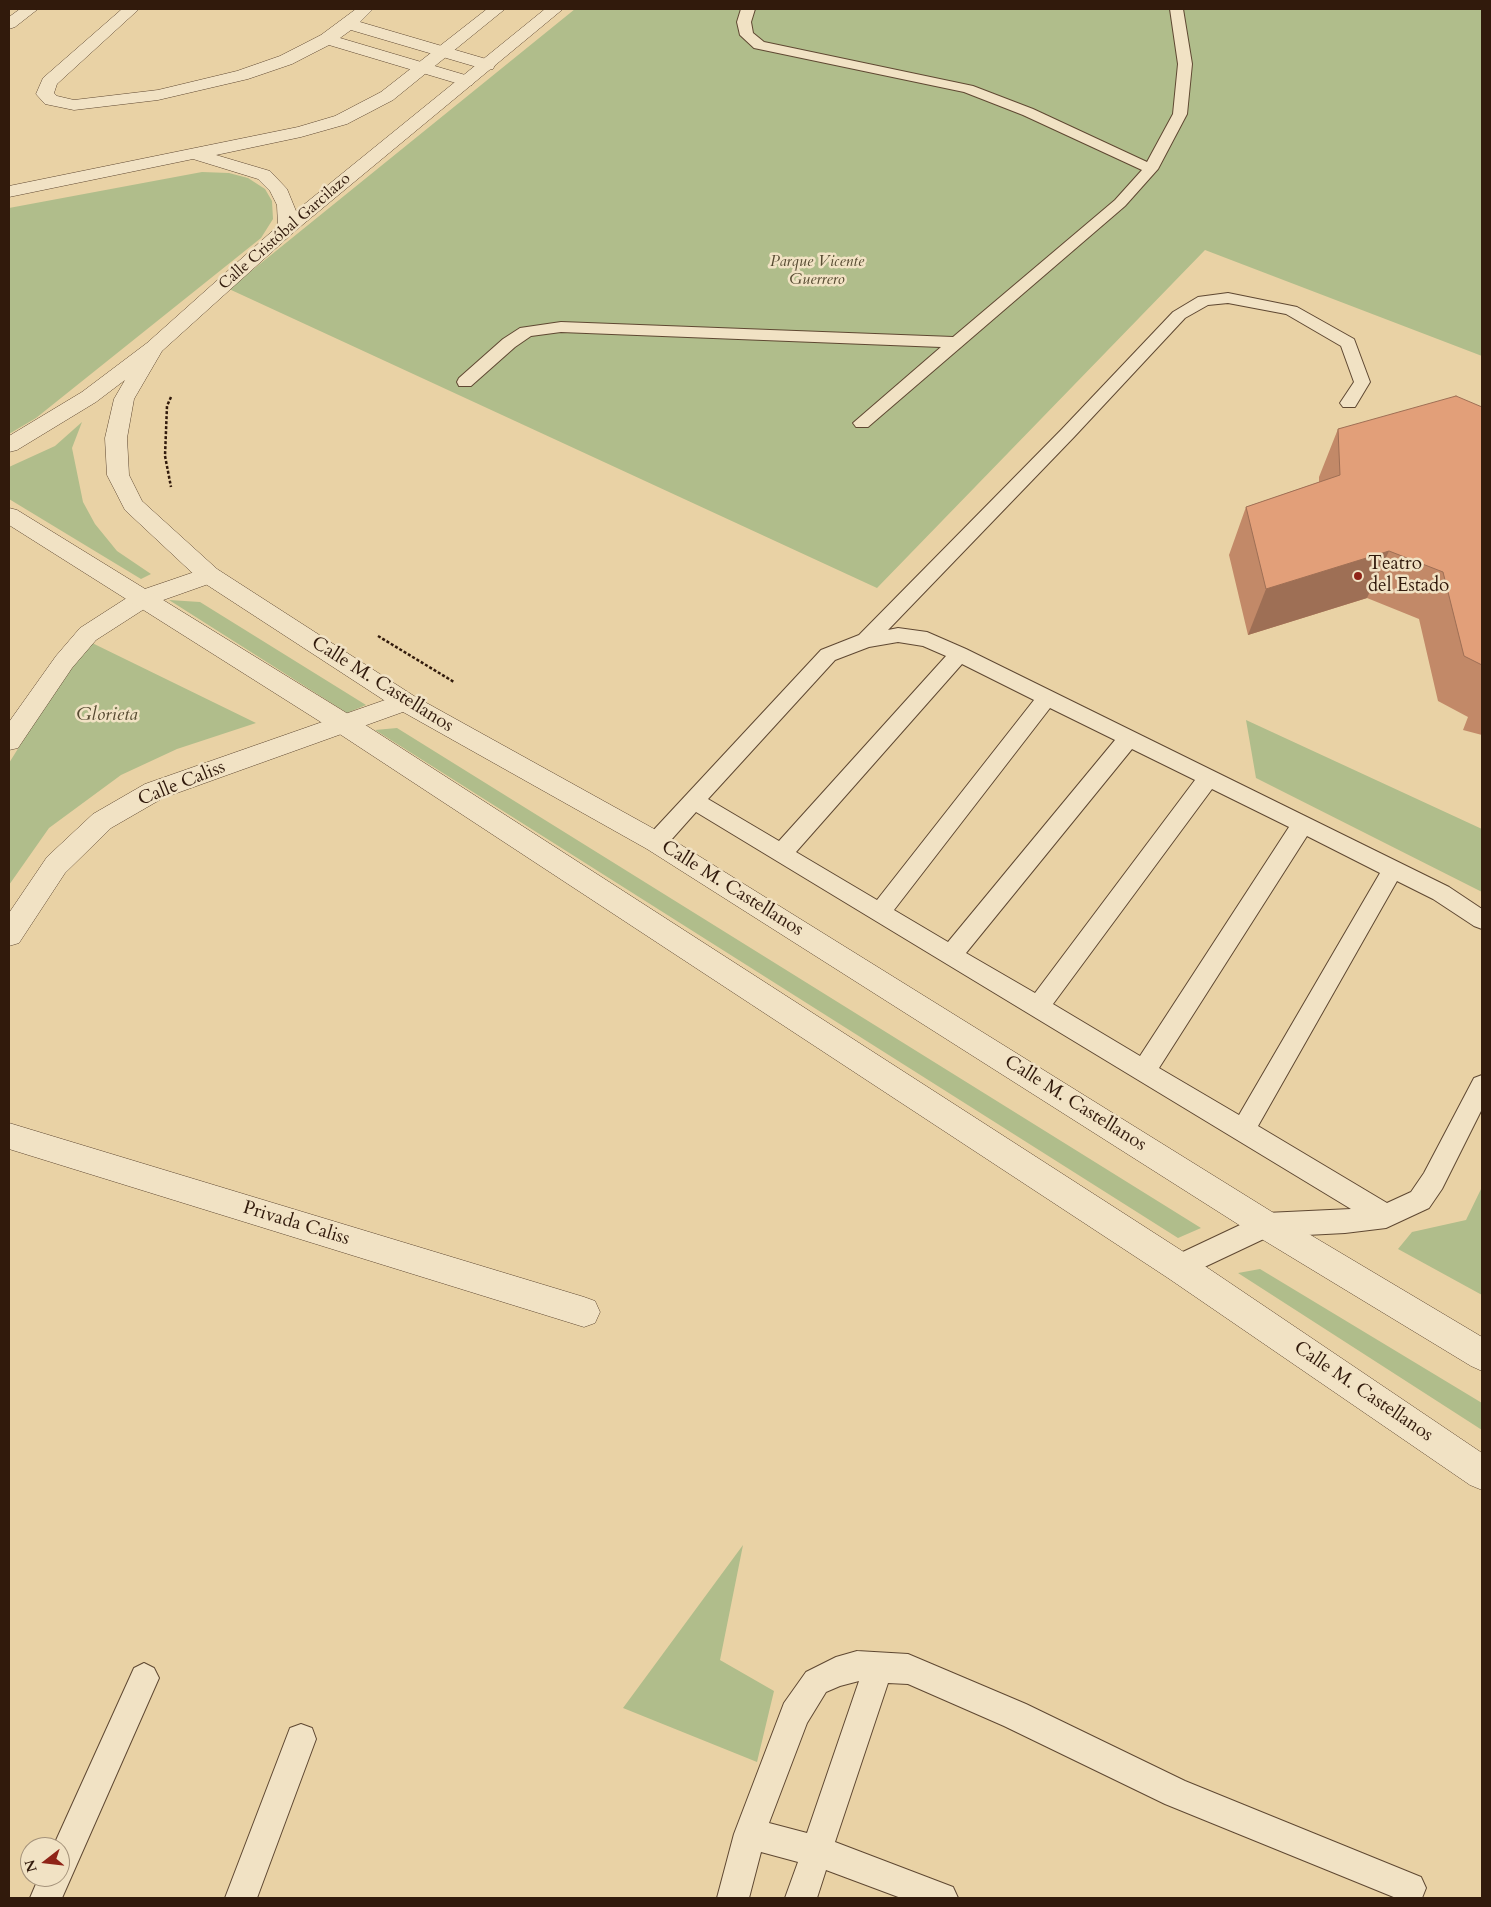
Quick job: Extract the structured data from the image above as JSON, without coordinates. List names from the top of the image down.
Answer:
{
  "streets": {
    "street": [
      "Calle Cristóbal Garcilazo",
      "Calle M. Castellanos",
      "Calle Caliss",
      "Privada Caliss"
    ]
  },
  "crossings": [
    ["Calle Cristóbal Garcilazo", "Calle M. Castellanos"],
    ["Calle M. Castellanos", "Calle Caliss"]
  ],
  "parks": ["Parque Vicente Guerrero", "Glorieta"],
  "places": ["Teatro del Estado"],
  "north": "left"
}
